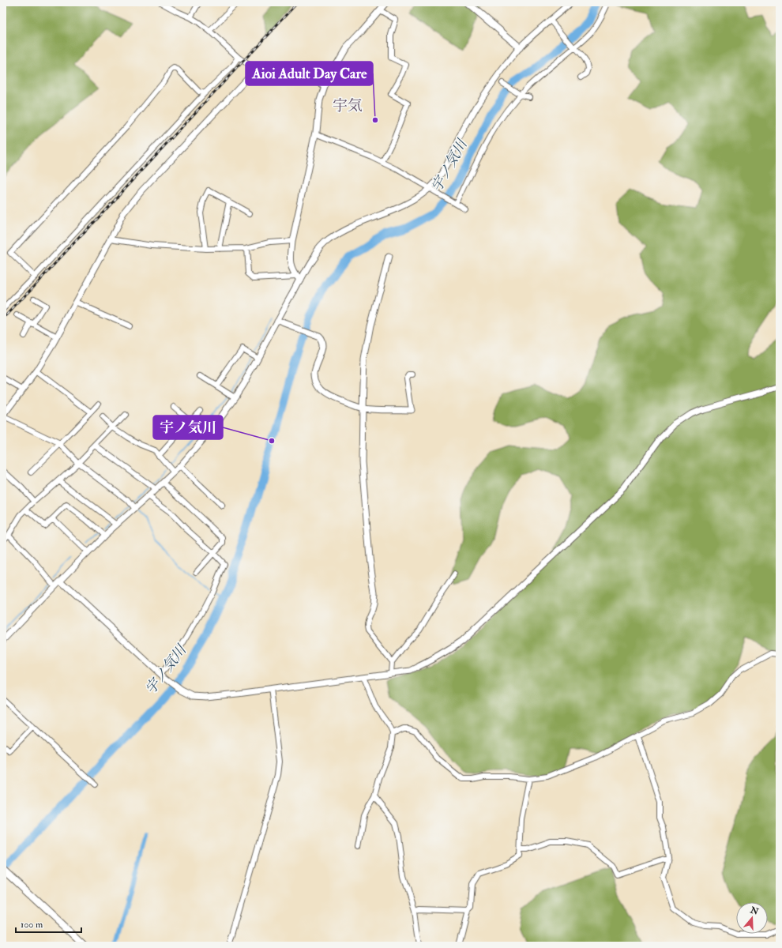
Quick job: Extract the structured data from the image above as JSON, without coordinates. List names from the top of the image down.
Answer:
{
  "districts": ["宇気"],
  "water": ["宇ノ気川"],
  "places": ["Aioi Adult Day Care", "宇ノ気川"],
  "scale_bar": "100 m",
  "north": "top"
}
